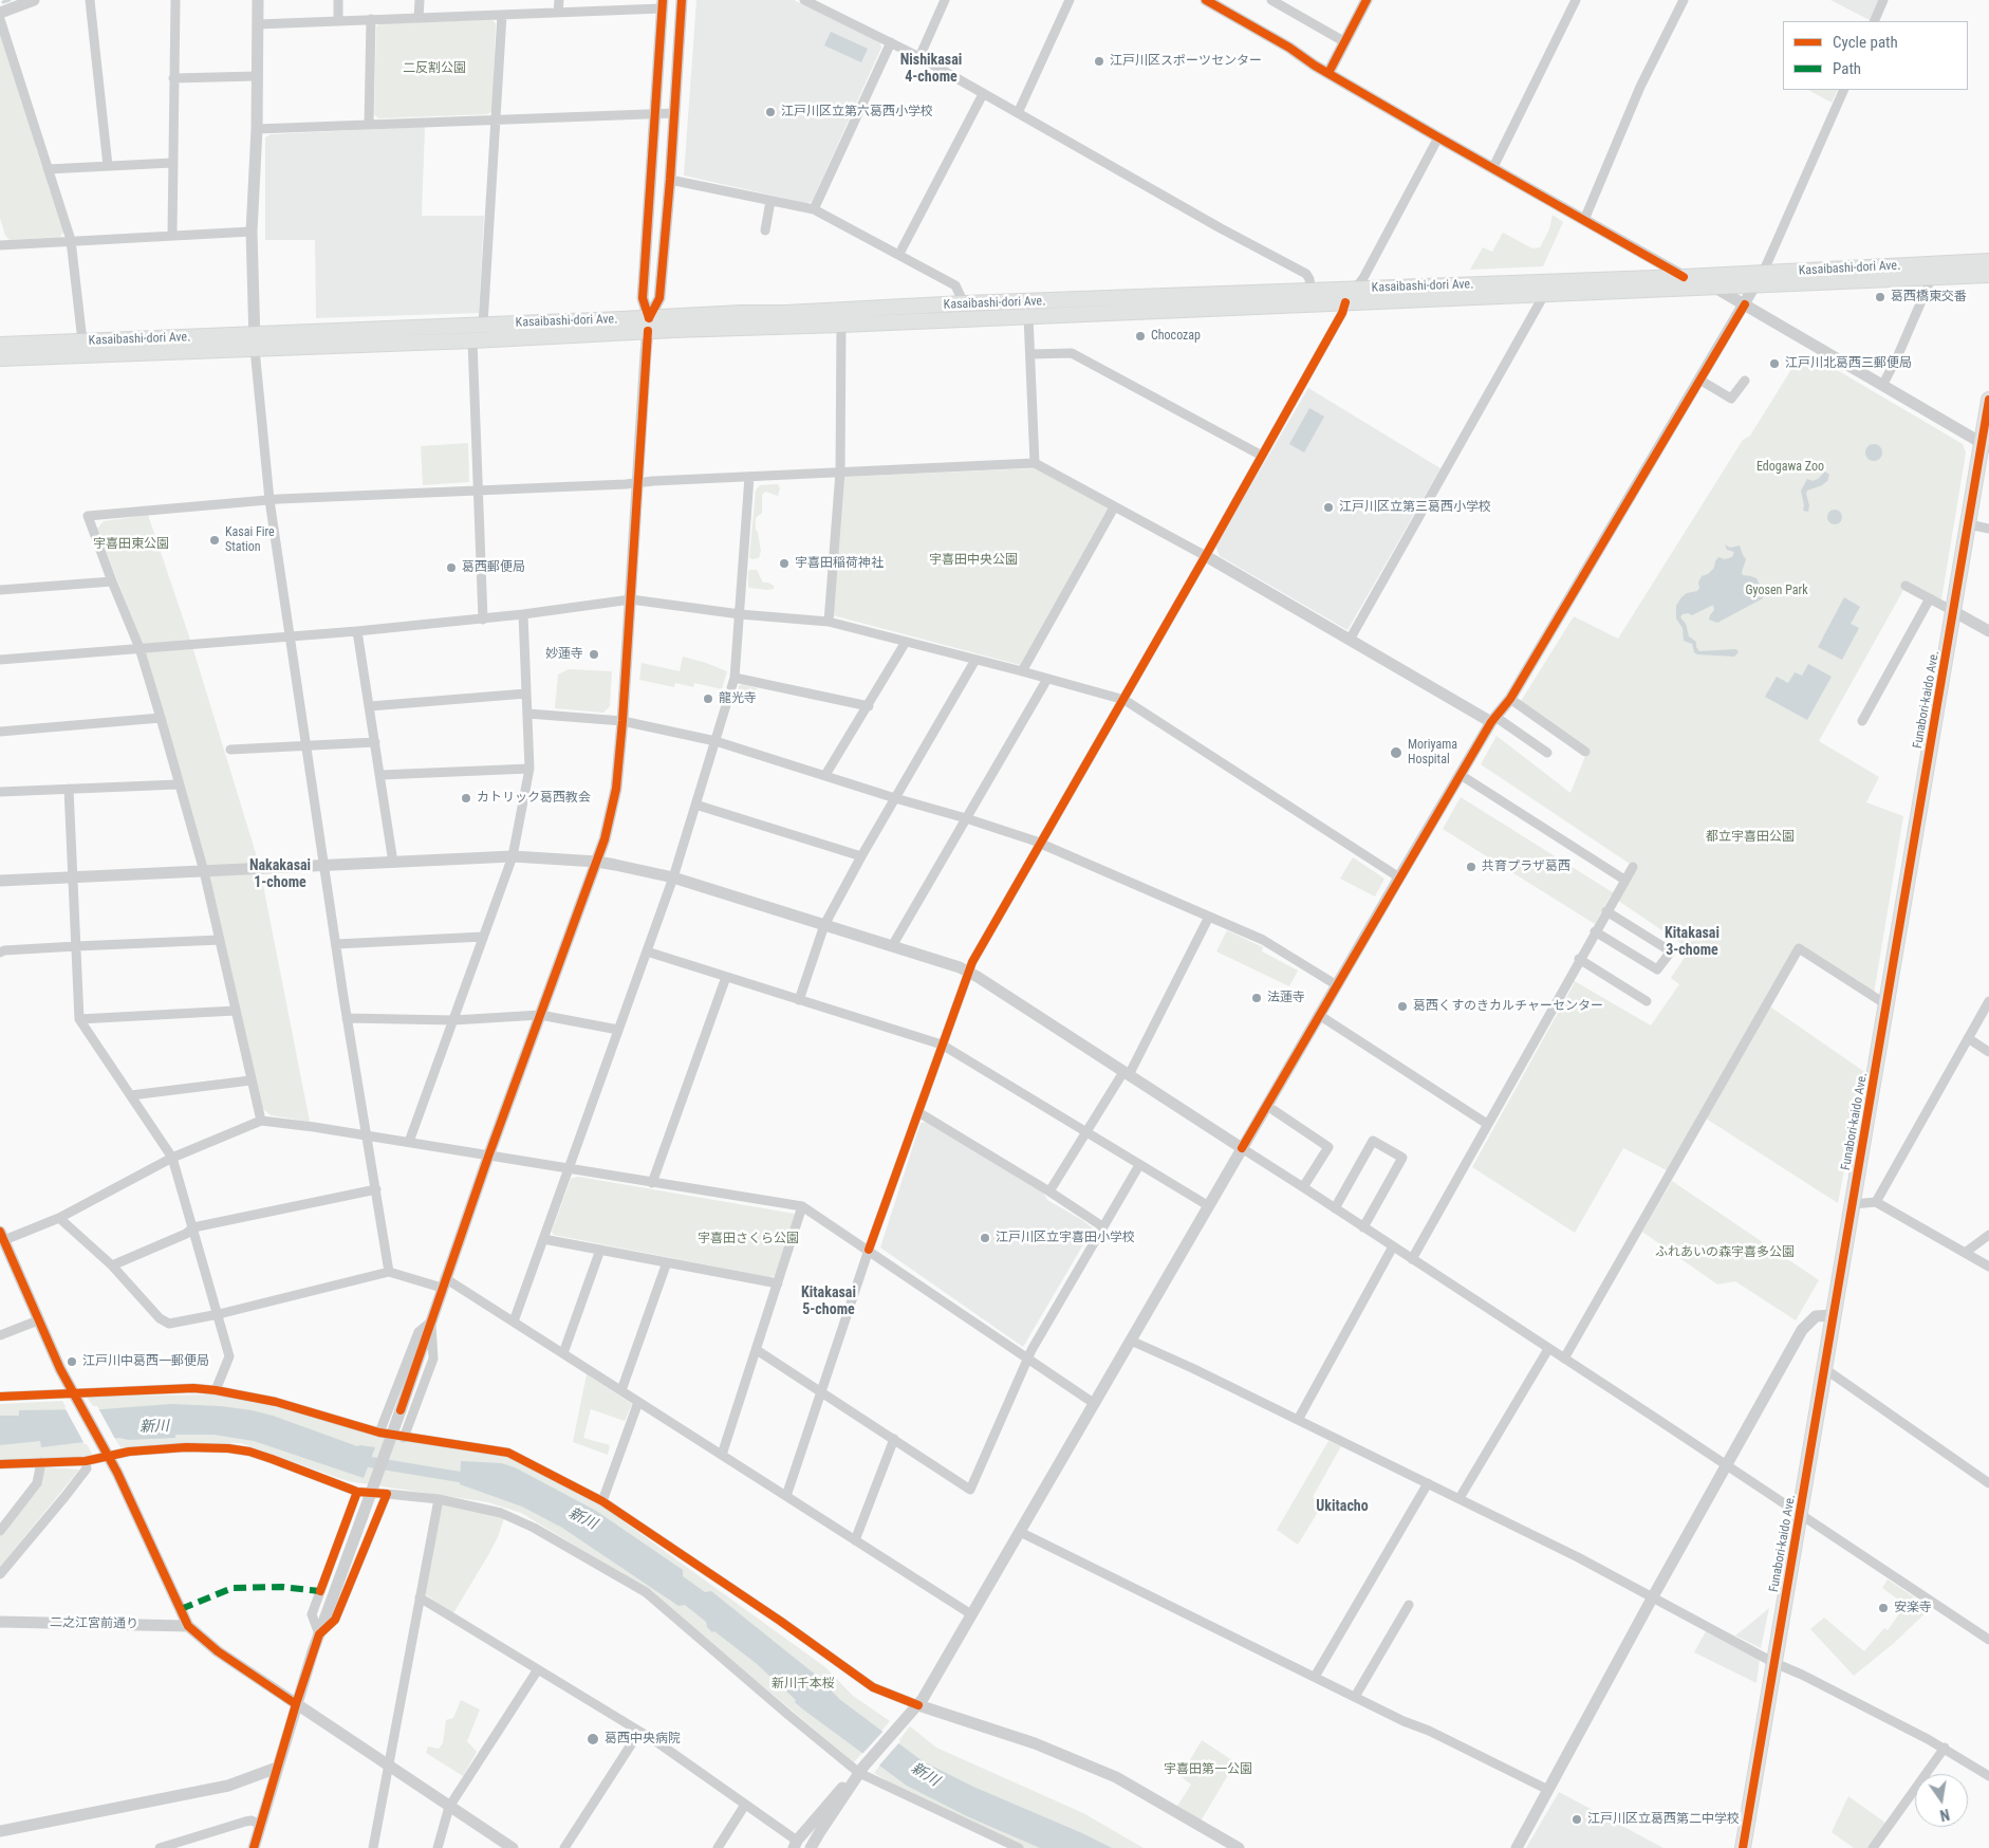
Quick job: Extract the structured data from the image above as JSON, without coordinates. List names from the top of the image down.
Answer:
{
  "streets": {
    "main road": ["Kasaibashi-dori Ave.", "Funabori-kaido Ave."],
    "street": ["二之江宮前通り"]
  },
  "districts": [
    "Nishikasai 4-chome",
    "Nakakasai 1-chome",
    "Kitakasai 3-chome",
    "Kitakasai 5-chome",
    "Ukitacho"
  ],
  "water": ["新川"],
  "parks": [
    "二反割公園",
    "Edogawa Zoo",
    "宇喜田東公園",
    "宇喜田中央公園",
    "Gyosen Park",
    "都立宇喜田公園",
    "宇喜田さくら公園",
    "ふれあいの森宇喜多公園",
    "新川千本桜",
    "宇喜田第一公園"
  ],
  "places": [
    "江戸川区スポーツセンター",
    "江戸川区立第六葛西小学校",
    "葛西橋東交番",
    "Chocozap",
    "江戸川北葛西三郵便局",
    "江戸川区立第三葛西小学校",
    "Kasai Fire Station",
    "宇喜田稲荷神社",
    "葛西郵便局",
    "妙蓮寺",
    "龍光寺",
    "Moriyama Hospital",
    "カトリック葛西教会",
    "共育プラザ葛西",
    "法蓮寺",
    "葛西くすのきカルチャーセンター",
    "江戸川区立宇喜田小学校",
    "江戸川中葛西一郵便局",
    "安楽寺",
    "葛西中央病院",
    "江戸川区立葛西第二中学校"
  ],
  "legend": ["Cycle path", "Path"],
  "north": "bottom"
}
